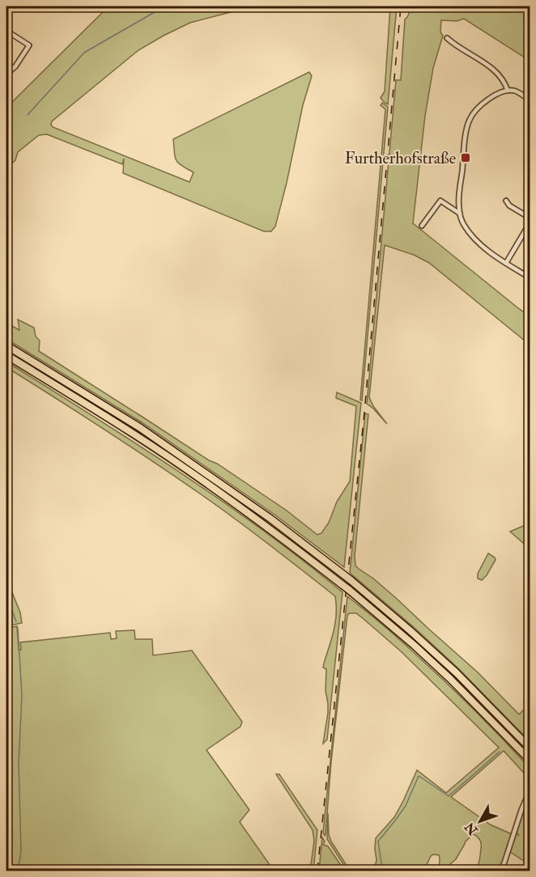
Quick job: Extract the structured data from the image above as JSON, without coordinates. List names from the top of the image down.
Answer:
{
  "places": {
    "transit": ["Furtherhofstraße"]
  },
  "north": "bottom left"
}
